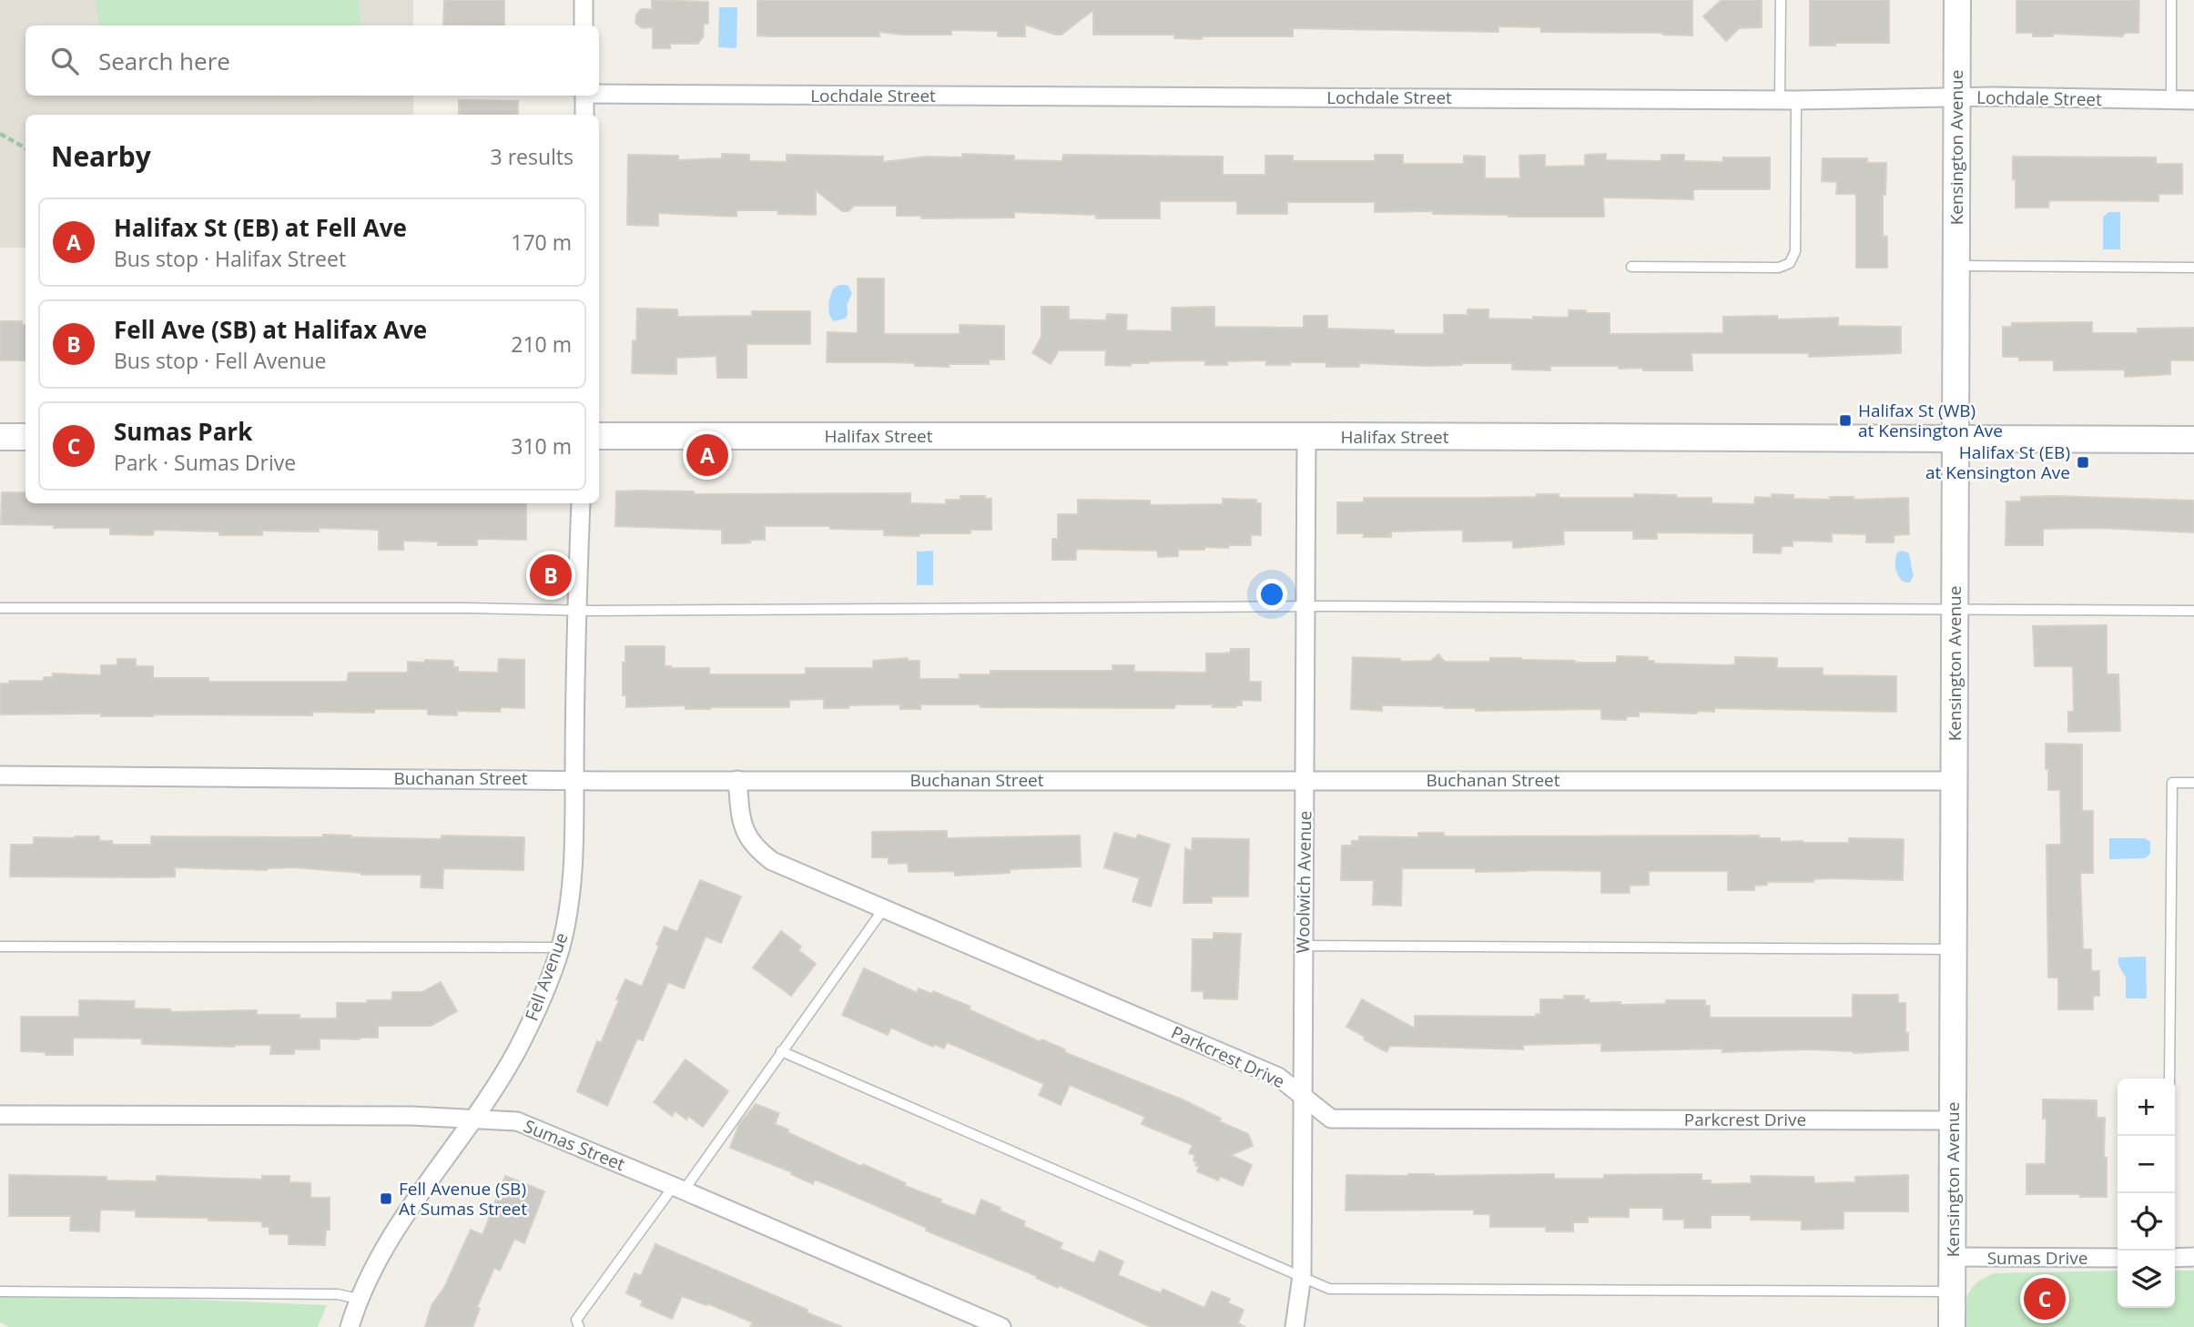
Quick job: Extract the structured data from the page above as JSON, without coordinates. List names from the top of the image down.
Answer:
{
  "streets": {
    "street": [
      "Lochdale Street",
      "Kensington Avenue",
      "Halifax Street",
      "Buchanan Street",
      "Woolwich Avenue",
      "Fell Avenue",
      "Parkcrest Drive",
      "Sumas Street",
      "Sumas Drive"
    ]
  },
  "crossings": [
    ["Lochdale Street", "Kensington Avenue"],
    ["Kensington Avenue", "Halifax Street"],
    ["Kensington Avenue", "Buchanan Street"],
    ["Kensington Avenue", "Parkcrest Drive"],
    ["Kensington Avenue", "Sumas Drive"],
    ["Halifax Street", "Woolwich Avenue"],
    ["Buchanan Street", "Woolwich Avenue"],
    ["Buchanan Street", "Fell Avenue"],
    ["Buchanan Street", "Parkcrest Drive"],
    ["Woolwich Avenue", "Parkcrest Drive"],
    ["Fell Avenue", "Sumas Street"]
  ],
  "places": {
    "transit": ["Halifax St (WB) at Kensington Ave", "Halifax St (EB) at Kensington Ave", "Fell Avenue (SB) At Sumas Street"]
  },
  "page": {
    "search": "Search here",
    "heading": ["Nearby", "3 results"],
    "list": [
      {
        "mark": "A",
        "name": "Halifax St (EB) at Fell Ave",
        "note": "Bus stop · Halifax Street",
        "value": "170 m"
      },
      {
        "mark": "B",
        "name": "Fell Ave (SB) at Halifax Ave",
        "note": "Bus stop · Fell Avenue",
        "value": "210 m"
      },
      {
        "mark": "C",
        "name": "Sumas Park",
        "note": "Park · Sumas Drive",
        "value": "310 m"
      }
    ],
    "pins": ["A", "B", "C"],
    "map_buttons": ["+", "−"]
  }
}
